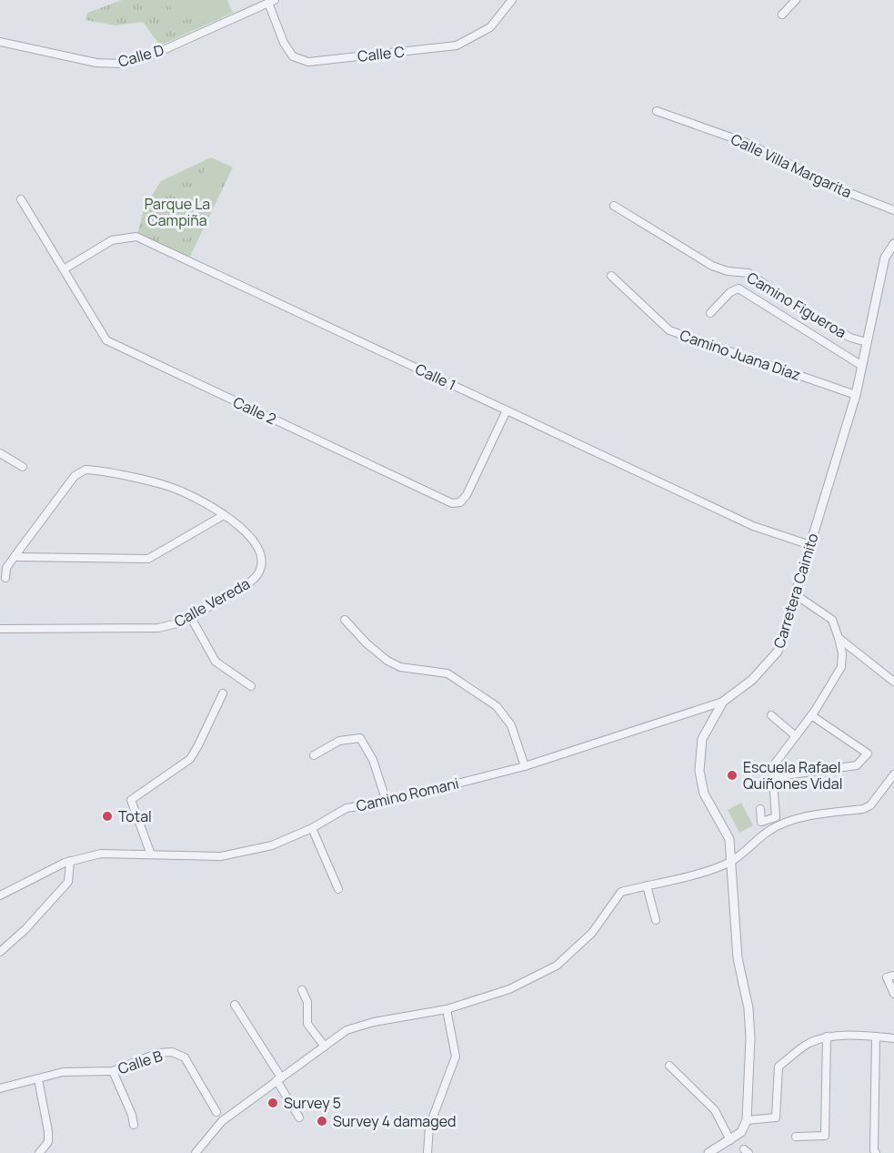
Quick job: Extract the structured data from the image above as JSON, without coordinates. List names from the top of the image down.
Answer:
{
  "streets": {
    "street": [
      "Calle C",
      "Calle D",
      "Calle Villa Margarita",
      "Camino Figueroa",
      "Camino Juana Díaz",
      "Calle 1",
      "Calle 2",
      "Carretera Caimito",
      "Calle Vereda",
      "Camino Romani",
      "Calle B"
    ]
  },
  "crossings": [
    ["Calle C", "Calle D"],
    ["Camino Figueroa", "Carretera Caimito"],
    ["Camino Juana Díaz", "Carretera Caimito"],
    ["Calle 1", "Calle 2"],
    ["Calle 1", "Carretera Caimito"],
    ["Carretera Caimito", "Camino Romani"]
  ],
  "parks": ["Parque La Campiña"],
  "places": [
    "Escuela Rafael Quiñones Vidal",
    "Total",
    "Survey 5",
    "Survey 4 damaged"
  ]
}
